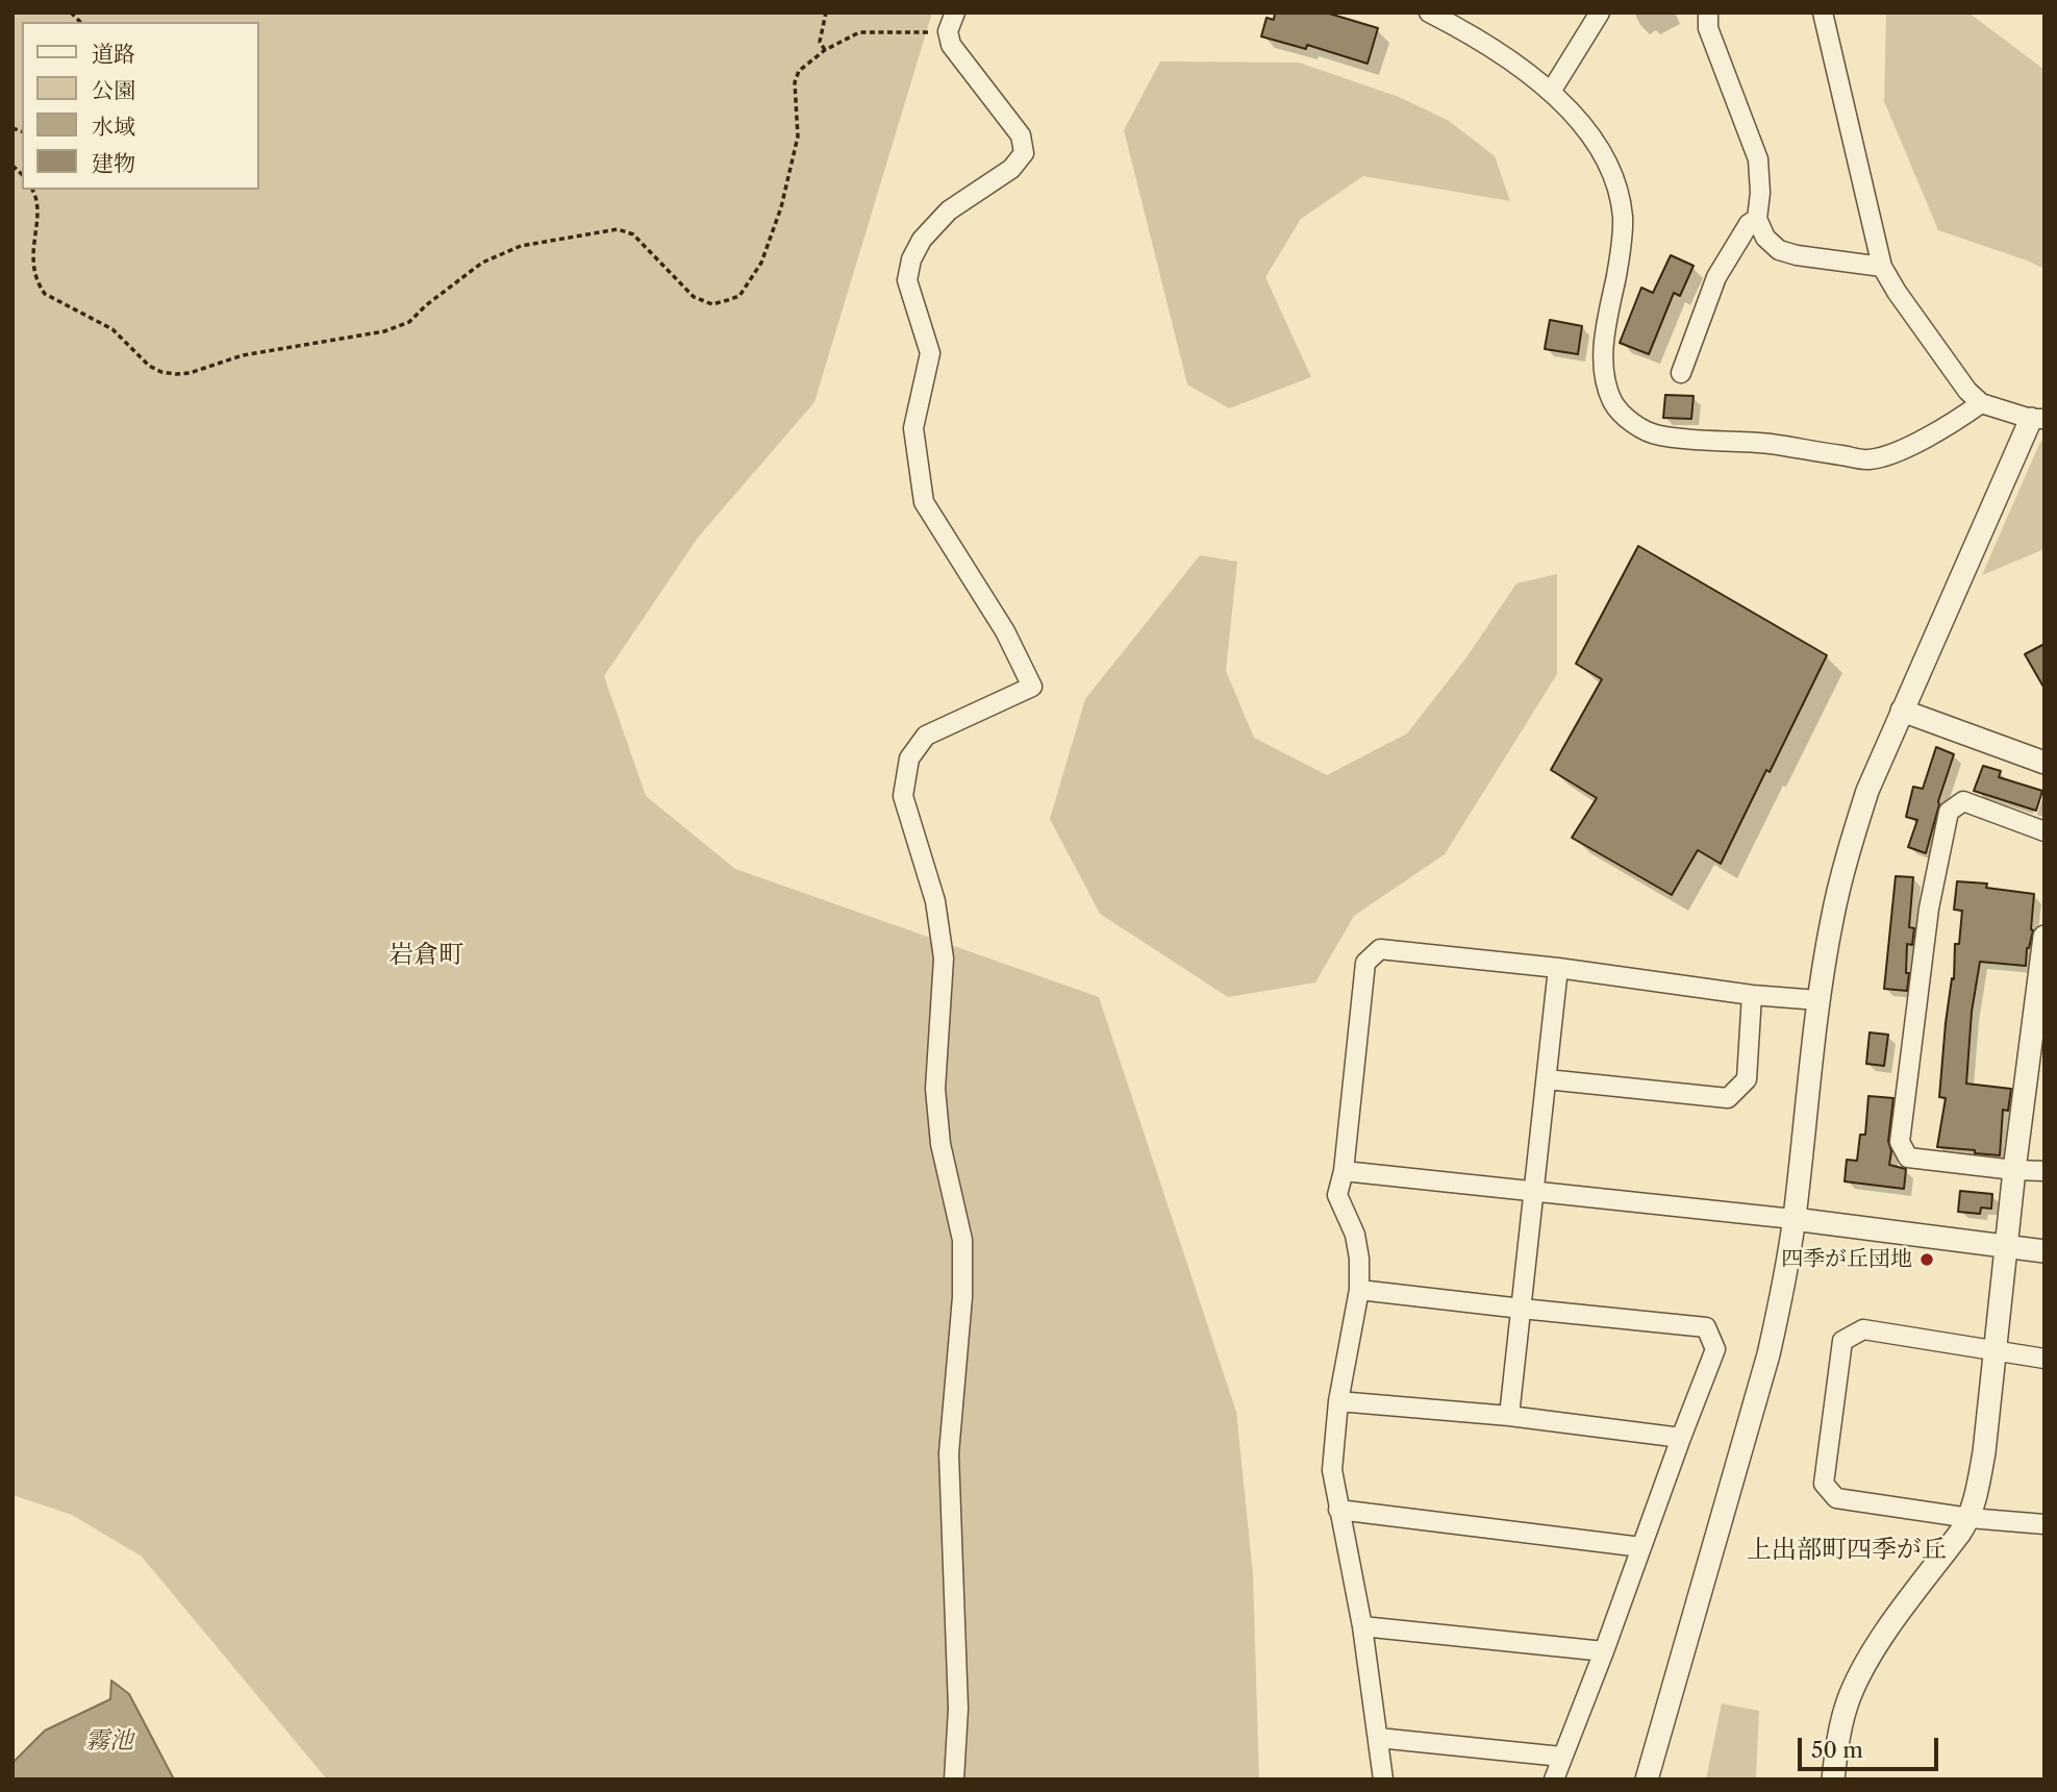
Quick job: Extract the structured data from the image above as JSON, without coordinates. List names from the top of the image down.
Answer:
{
  "districts": ["岩倉町", "上出部町四季が丘"],
  "water": ["霧池"],
  "places": ["四季が丘団地"],
  "legend": [
    "道路",
    "公園",
    "水域",
    "建物"
  ],
  "scale_bar": "50 m"
}
